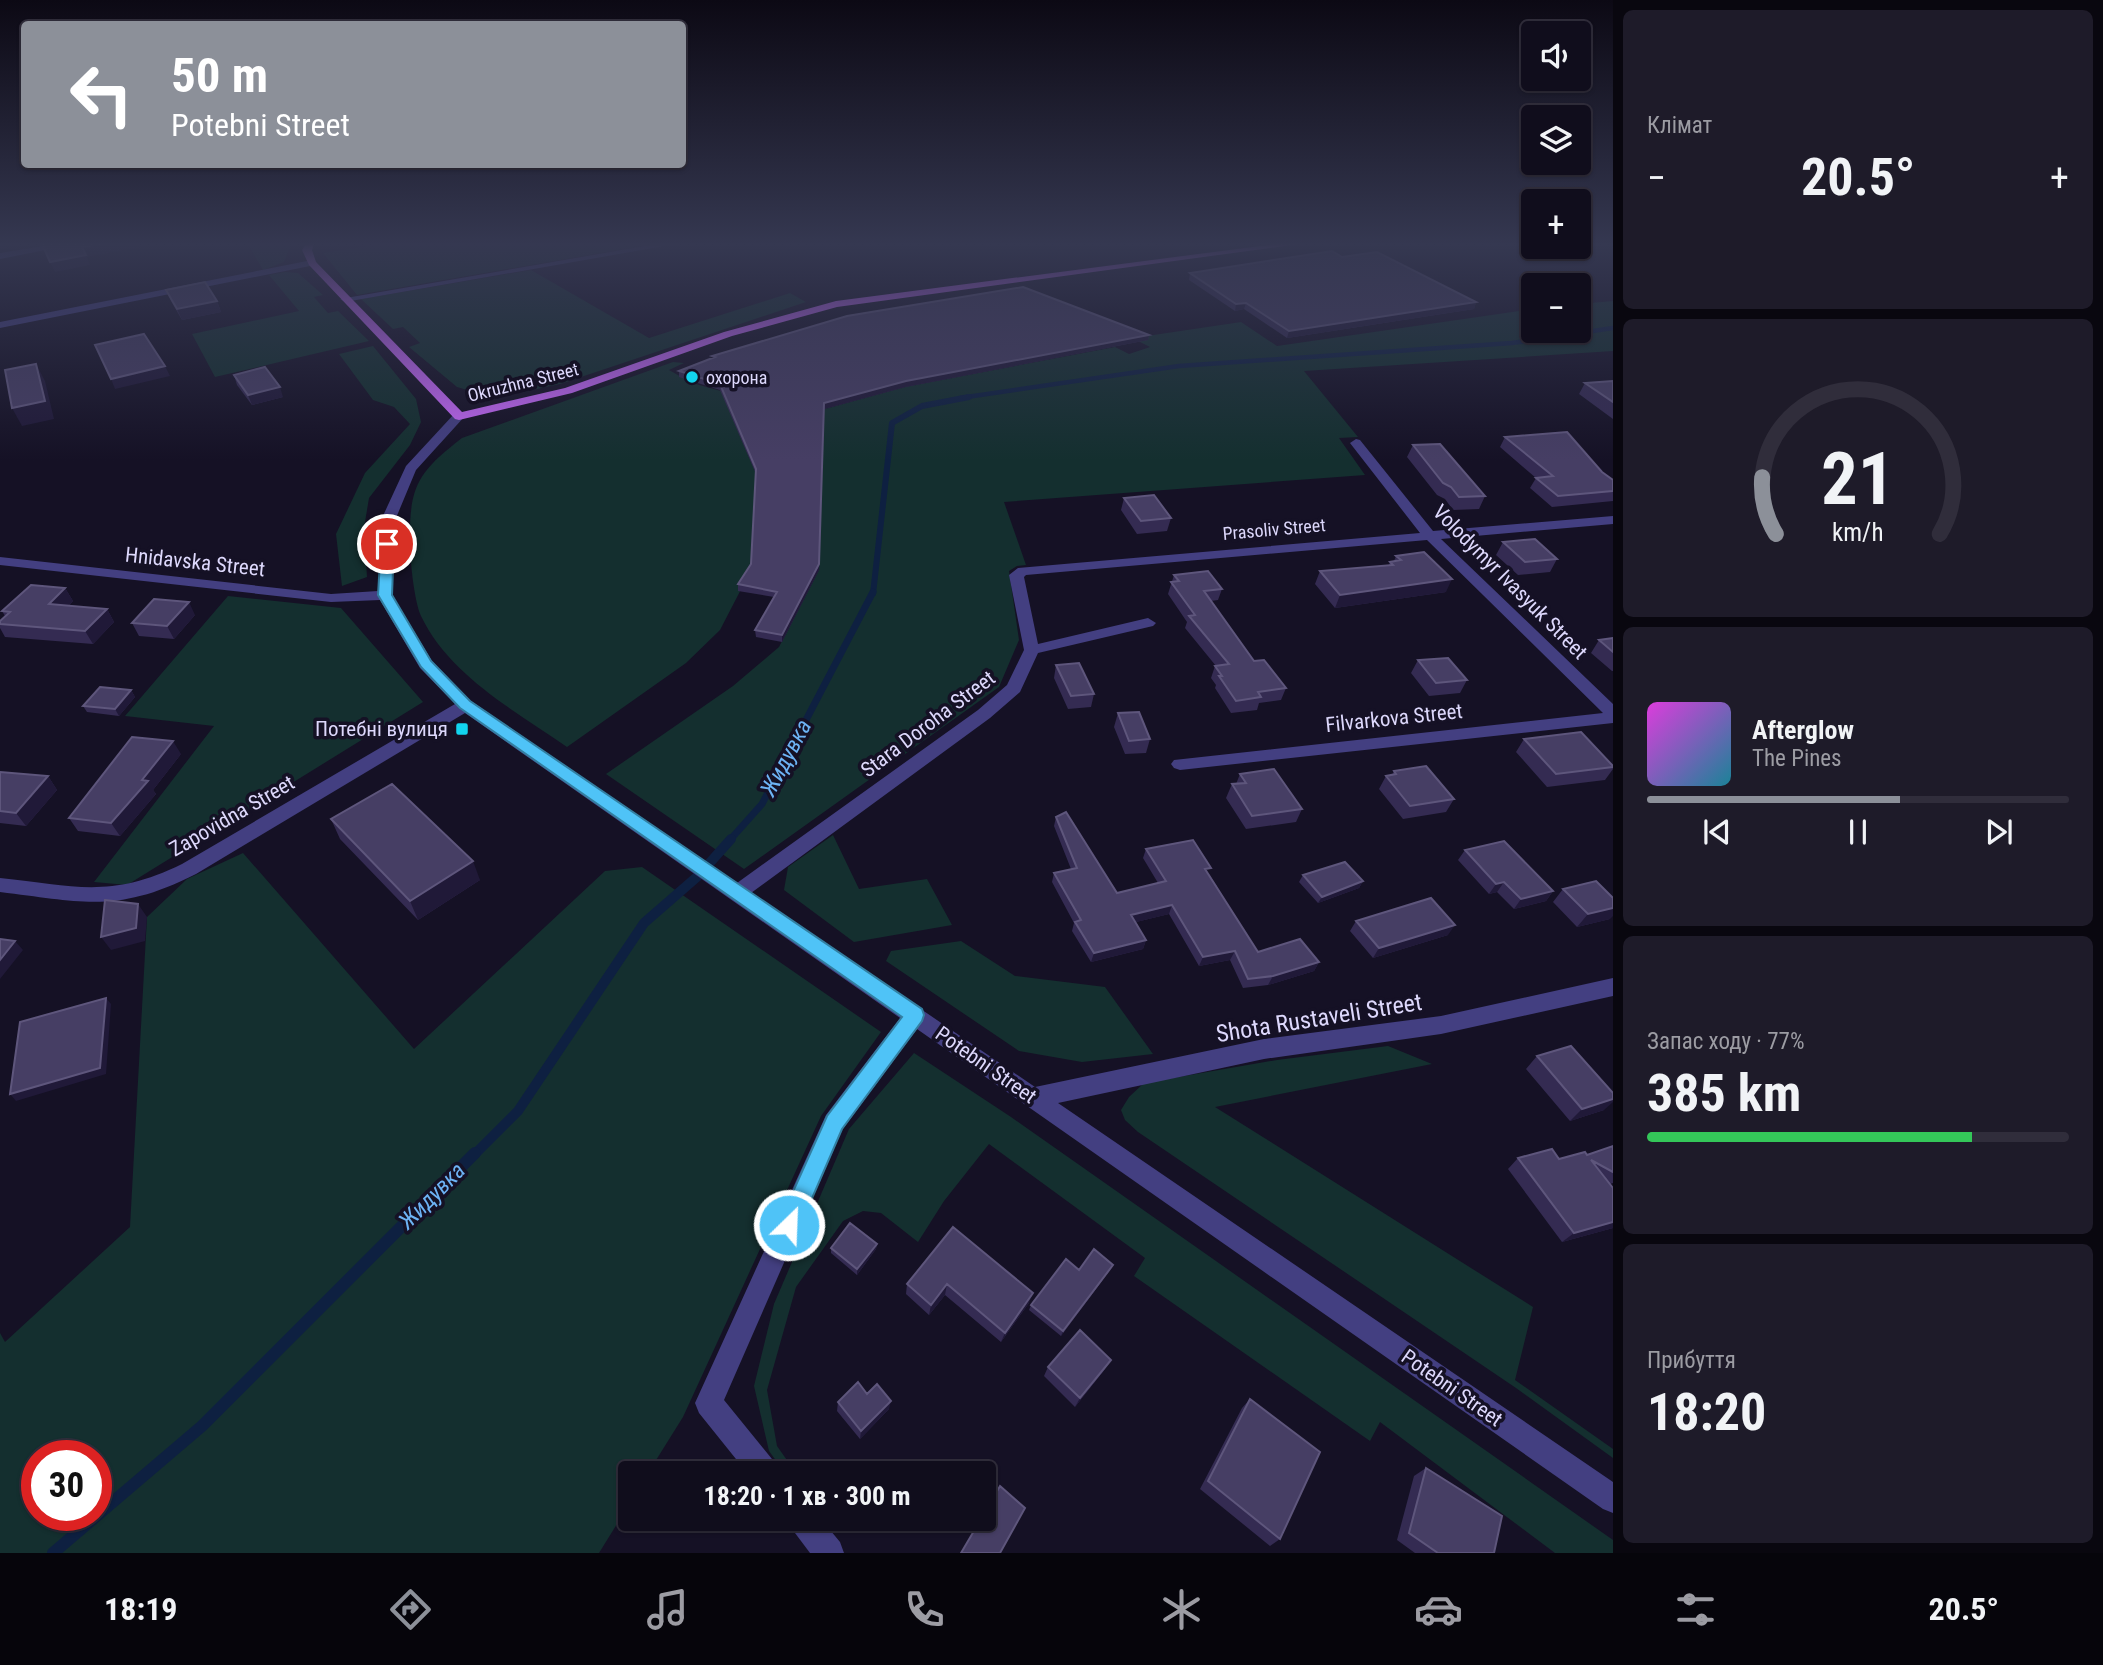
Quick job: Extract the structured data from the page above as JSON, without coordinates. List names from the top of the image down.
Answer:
{
  "streets": {
    "main road": ["Okruzhna Street"],
    "street": [
      "Prasoliv Street",
      "Hnidavska Street",
      "Volodymyr Ivasyuk Street",
      "Filvarkova Street",
      "Stara Doroha Street",
      "Zapovidna Street",
      "Shota Rustaveli Street",
      "Potebni Street"
    ]
  },
  "crossings": [
    ["Prasoliv Street", "Volodymyr Ivasyuk Street"],
    ["Prasoliv Street", "Stara Doroha Street"],
    ["Hnidavska Street", "Potebni Street"],
    ["Volodymyr Ivasyuk Street", "Filvarkova Street"],
    ["Stara Doroha Street", "Potebni Street"],
    ["Zapovidna Street", "Potebni Street"],
    ["Shota Rustaveli Street", "Potebni Street"]
  ],
  "water": ["Жидувка"],
  "places": {
    "other": ["охорона"],
    "transit": ["Потебні вулиця"]
  },
  "page": {
    "tile": [
      "Клімат",
      ["Запас ходу · 77%", "385 km"],
      ["Прибуття", "18:20"]
    ],
    "map_buttons": ["+", "−"],
    "turn": ["50 m", "Potebni Street"],
    "heat": ["−", "20.5°", "+"],
    "song": ["Afterglow", "The Pines"],
    "limit": "30",
    "trip": "18:20 · 1 хв · 300 m",
    "tabs": ["18:19", "20.5°"],
    "gauge": ["21", "km/h"]
  }
}
